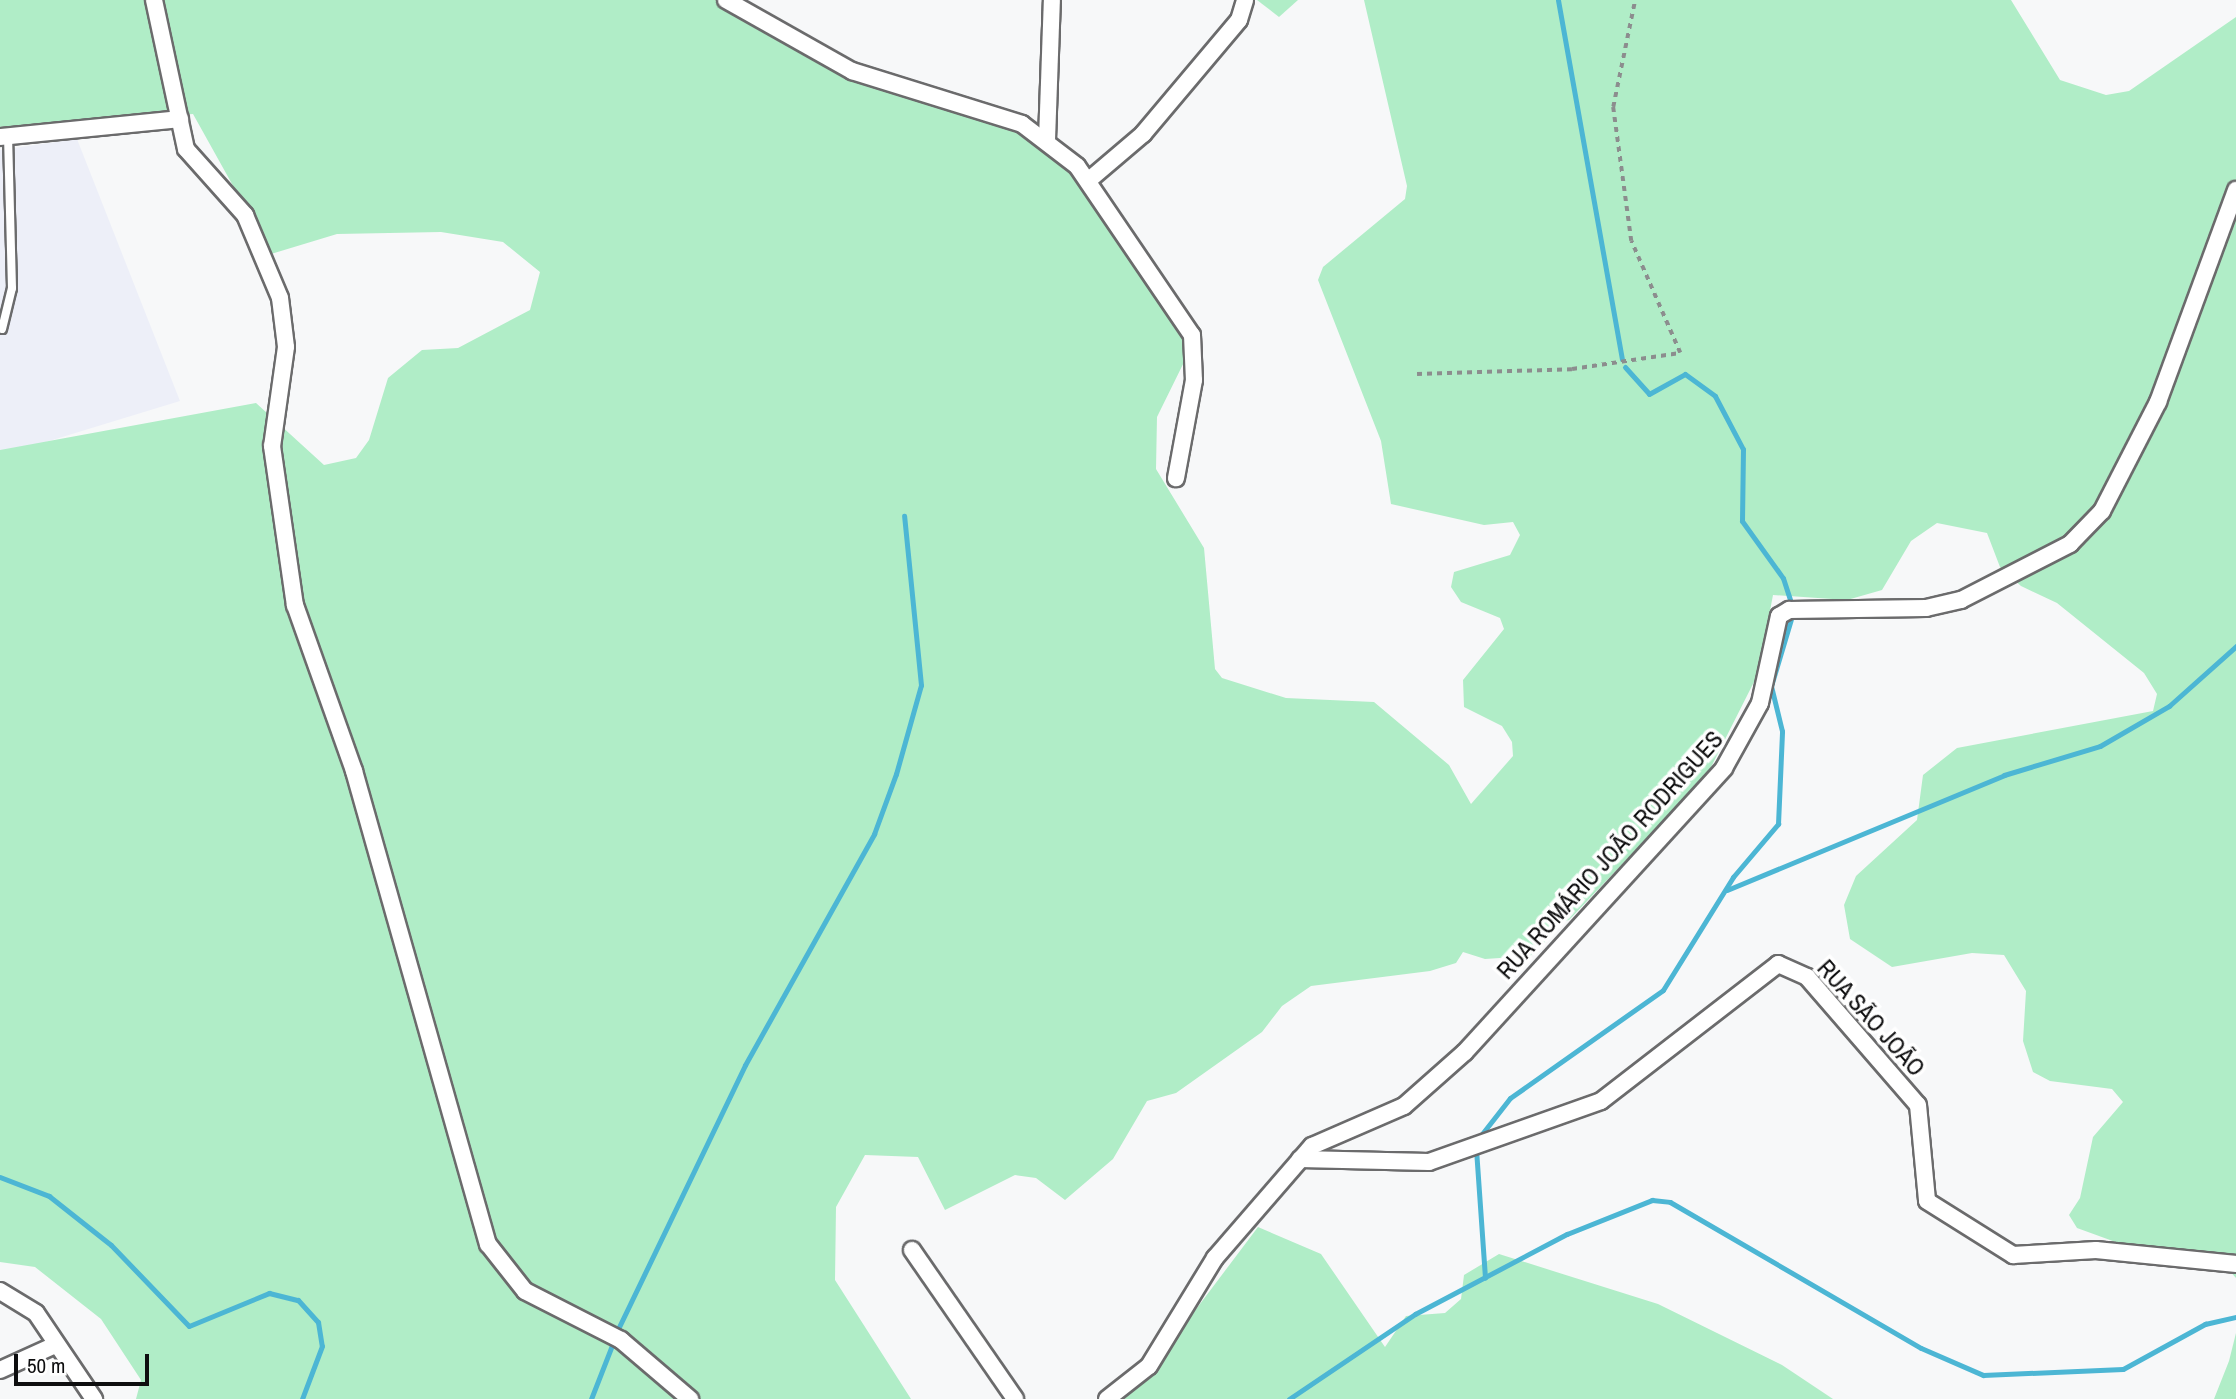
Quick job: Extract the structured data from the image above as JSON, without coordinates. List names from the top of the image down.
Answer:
{
  "streets": {
    "street": ["RUA ROMÁRIO JOÃO RODRIGUES", "RUA SÃO JOÃO"]
  },
  "crossings": [
    ["RUA ROMÁRIO JOÃO RODRIGUES", "RUA SÃO JOÃO"]
  ],
  "scale_bar": "50 m"
}
